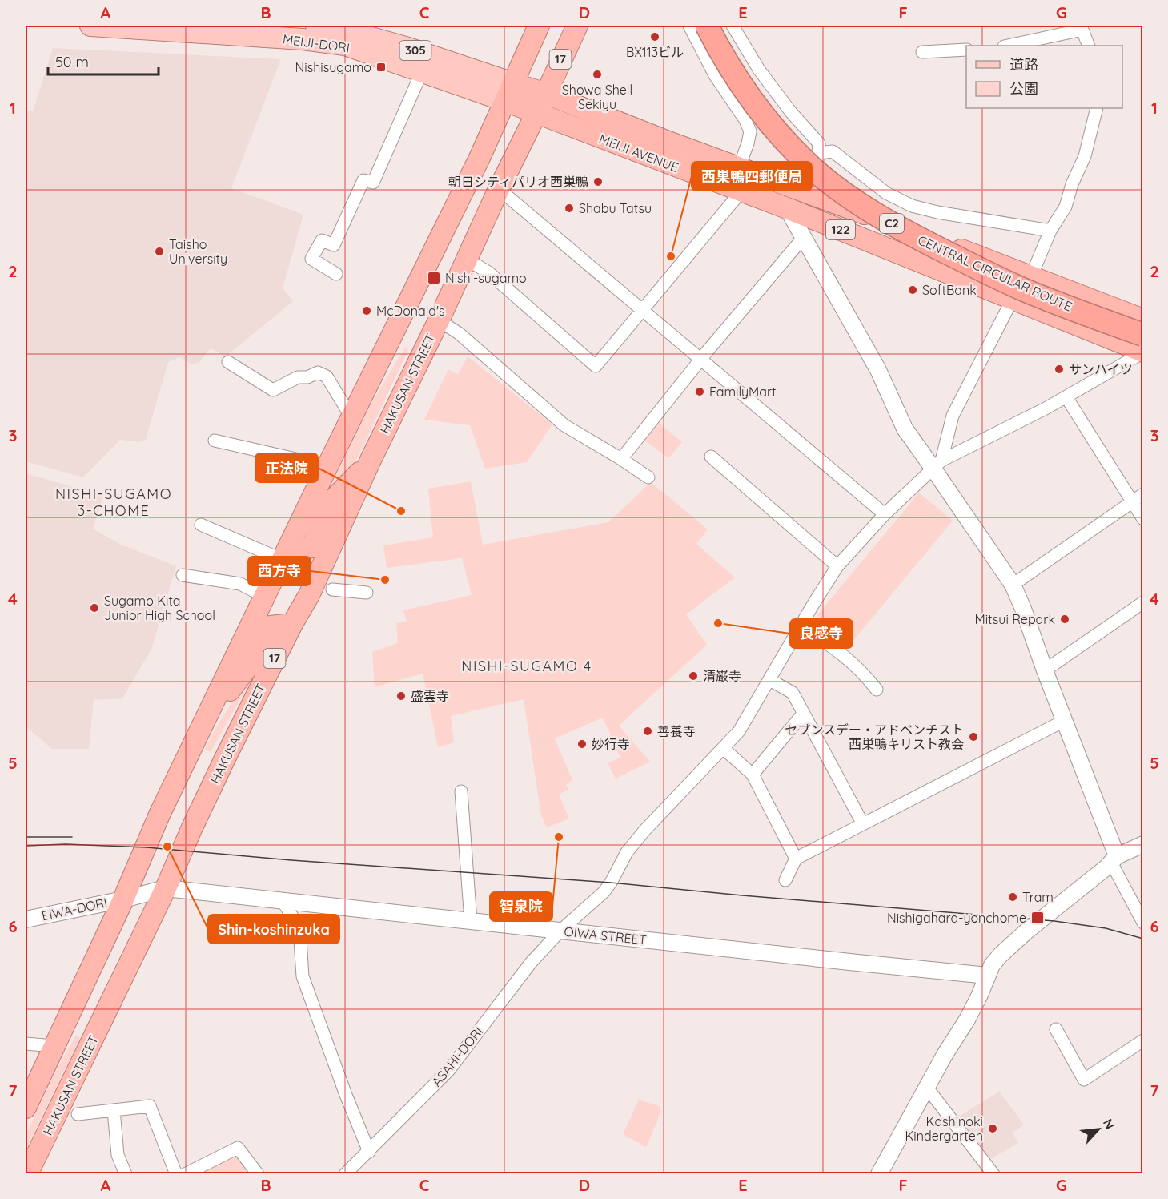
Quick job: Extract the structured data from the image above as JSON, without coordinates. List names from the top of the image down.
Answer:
{
  "streets": {
    "highway": [
      "17",
      "MEIJI AVENUE",
      "C2",
      "122",
      "CENTRAL CIRCULAR ROUTE",
      "HAKUSAN STREET"
    ],
    "main road": ["MEIJI-DORI", "305"],
    "street": ["EIWA-DORI", "OIWA STREET", "ASAHI-DORI"]
  },
  "crossings": [
    ["MEIJI-DORI", "122"],
    ["17", "MEIJI AVENUE"],
    ["17", "122"],
    ["17", "HAKUSAN STREET"],
    ["MEIJI AVENUE", "122"],
    ["MEIJI AVENUE", "HAKUSAN STREET"],
    ["122", "HAKUSAN STREET"],
    ["HAKUSAN STREET", "EIWA-DORI"],
    ["HAKUSAN STREET", "OIWA STREET"],
    ["EIWA-DORI", "OIWA STREET"],
    ["OIWA STREET", "ASAHI-DORI"]
  ],
  "districts": ["NISHI-SUGAMO 3-CHOME", "NISHI-SUGAMO 4"],
  "places": {
    "other": [
      "BX113ビル",
      "Showa Shell Sekiyu",
      "朝日シティパリオ西巣鴨",
      "Shabu Tatsu",
      "Taisho University",
      "西巣鴨四郵便局",
      "SoftBank",
      "McDonald's",
      "サンハイツ",
      "FamilyMart",
      "正法院",
      "西方寺",
      "Sugamo Kita Junior High School",
      "Mitsui Repark",
      "良感寺",
      "清巌寺",
      "盛雲寺",
      "善養寺",
      "セブンスデー・アドベンチスト 西巣鴨キリスト教会",
      "妙行寺",
      "智泉院",
      "Shin-koshinzuka",
      "Tram",
      "Kashinoki Kindergarten"
    ],
    "transit": ["Nishisugamo", "Nishi-sugamo", "Nishigahara-yonchome"]
  },
  "legend": ["道路", "公園"],
  "scale_bar": "50 m",
  "north": "top right",
  "grid": {
    "columns": [
      "A",
      "B",
      "C",
      "D",
      "E",
      "F",
      "G"
    ],
    "rows": [
      "1",
      "2",
      "3",
      "4",
      "5",
      "6",
      "7"
    ]
  }
}
